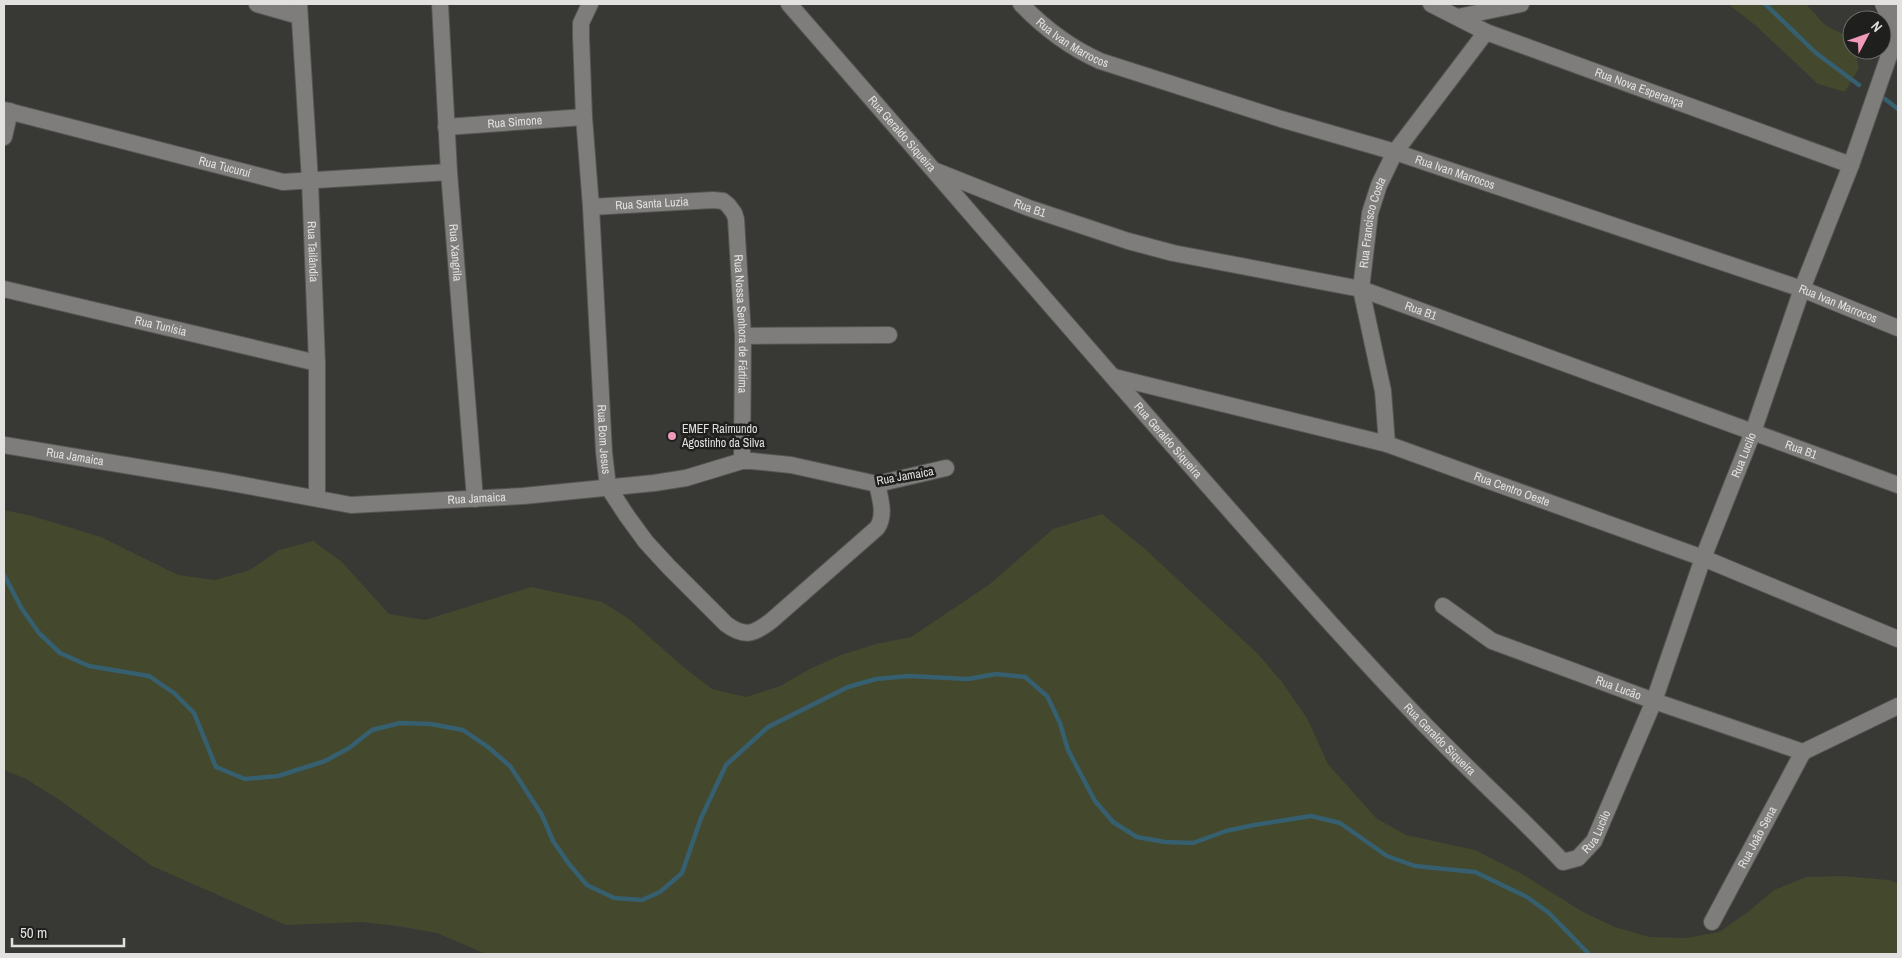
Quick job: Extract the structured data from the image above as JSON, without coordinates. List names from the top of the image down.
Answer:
{
  "streets": {
    "street": [
      "Rua Ivan Marrocos",
      "Rua Nova Esperança",
      "Rua Simone",
      "Rua Geraldo Siqueira",
      "Rua Tucuruí",
      "Rua Santa Luzia",
      "Rua B1",
      "Rua Francisco Costa",
      "Rua Tailândia",
      "Rua Xangrila",
      "Rua Nossa Senhora de Fártima",
      "Rua Tunísia",
      "Rua Bom Jesus",
      "Rua Lucilo",
      "Rua Jamaica",
      "Rua Centro Oeste",
      "Rua Lucão",
      "Rua João Sena"
    ]
  },
  "crossings": [
    ["Rua Ivan Marrocos", "Rua Francisco Costa"],
    ["Rua Ivan Marrocos", "Rua Lucilo"],
    ["Rua Nova Esperança", "Rua Francisco Costa"],
    ["Rua Nova Esperança", "Rua Lucilo"],
    ["Rua Simone", "Rua Xangrila"],
    ["Rua Simone", "Rua Bom Jesus"],
    ["Rua Geraldo Siqueira", "Rua B1"],
    ["Rua Geraldo Siqueira", "Rua Lucilo"],
    ["Rua Geraldo Siqueira", "Rua Centro Oeste"],
    ["Rua Tucuruí", "Rua Tailândia"],
    ["Rua Tucuruí", "Rua Xangrila"],
    ["Rua Santa Luzia", "Rua Nossa Senhora de Fártima"],
    ["Rua Santa Luzia", "Rua Bom Jesus"],
    ["Rua B1", "Rua Francisco Costa"],
    ["Rua B1", "Rua Lucilo"],
    ["Rua Francisco Costa", "Rua Centro Oeste"],
    ["Rua Tailândia", "Rua Tunísia"],
    ["Rua Tailândia", "Rua Jamaica"],
    ["Rua Xangrila", "Rua Jamaica"],
    ["Rua Nossa Senhora de Fártima", "Rua Jamaica"],
    ["Rua Bom Jesus", "Rua Jamaica"],
    ["Rua Lucilo", "Rua Centro Oeste"],
    ["Rua Lucilo", "Rua Lucão"],
    ["Rua Lucão", "Rua João Sena"]
  ],
  "places": ["EMEF Raimundo Agostinho da Silva"],
  "scale_bar": "50 m",
  "north": "top right"
}
